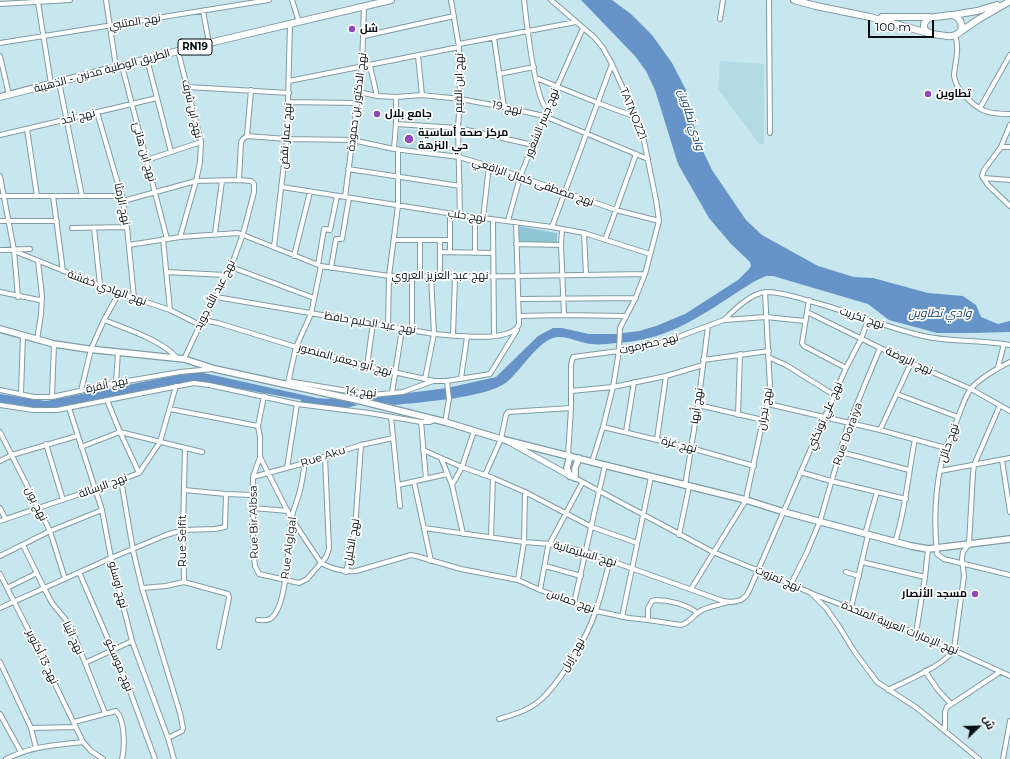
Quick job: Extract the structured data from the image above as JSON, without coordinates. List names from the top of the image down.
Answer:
{
  "streets": {
    "main road": ["RN19", "الطريق الوطنية مدنين - الذهيبة"],
    "street": [
      "نهج المتنبي",
      "نهج ابن القيم",
      "نهج الدكتور بن حمودة",
      "نهج 19",
      "نهج ابن شرف",
      "TATNOZ21",
      "نهج أحد",
      "نهج جسر الشغور",
      "نهج عمار نقض",
      "نهج ابن هانئ",
      "نهج مصطفى كمال الرافعي",
      "نهج الرمثا",
      "نهج حلب",
      "نهج عبد العزيز العروي",
      "نهج الهادي خفشة",
      "نهج عبد الله جويد",
      "نهج تكريت",
      "نهج عبد الحليم حافظ",
      "نهج حضرموت",
      "نهج أبو جعفر المنصور",
      "نهج الروضة",
      "نهج أنقرة",
      "نهج 14",
      "نهج أبها",
      "نهج نجران",
      "نهج علي تونكتي",
      "Rue Doraiya",
      "نهج حائل",
      "نهج غزة",
      "Rue Aku",
      "نهج الرسالة",
      "نهج بون",
      "Rue Bir Albsa",
      "Rue Selfit",
      "نهج الخليل",
      "Rue Alglgal",
      "نهج السليمانية",
      "نهج تمزوت",
      "نهج اوسلو",
      "نهج حماس",
      "نهج الإمارات العربية المتحدة",
      "نهج اثينا",
      "نهج إربل",
      "نهج 13 أكتوبر",
      "نهج موسكو"
    ]
  },
  "crossings": [
    ["نهج المتنبي", "نهج ابن هانئ"],
    ["الطريق الوطنية مدنين - الذهيبة", "نهج الدكتور بن حمودة"],
    ["الطريق الوطنية مدنين - الذهيبة", "نهج ابن شرف"],
    ["الطريق الوطنية مدنين - الذهيبة", "نهج عمار نقض"],
    ["الطريق الوطنية مدنين - الذهيبة", "نهج ابن هانئ"],
    ["نهج ابن القيم", "نهج 19"],
    ["نهج ابن القيم", "نهج مصطفى كمال الرافعي"],
    ["نهج ابن القيم", "نهج حلب"],
    ["نهج الدكتور بن حمودة", "نهج 19"],
    ["نهج الدكتور بن حمودة", "نهج مصطفى كمال الرافعي"],
    ["نهج الدكتور بن حمودة", "نهج حلب"],
    ["نهج الدكتور بن حمودة", "نهج عبد العزيز العروي"],
    ["نهج 19", "TATNOZ21"],
    ["نهج 19", "نهج جسر الشغور"],
    ["TATNOZ21", "نهج جسر الشغور"],
    ["TATNOZ21", "نهج مصطفى كمال الرافعي"],
    ["TATNOZ21", "نهج حلب"],
    ["TATNOZ21", "نهج عبد العزيز العروي"],
    ["TATNOZ21", "نهج حضرموت"],
    ["نهج أحد", "نهج ابن هانئ"],
    ["نهج أحد", "نهج الرمثا"],
    ["نهج جسر الشغور", "نهج مصطفى كمال الرافعي"],
    ["نهج جسر الشغور", "نهج حلب"],
    ["نهج عمار نقض", "نهج مصطفى كمال الرافعي"],
    ["نهج عمار نقض", "نهج حلب"],
    ["نهج عمار نقض", "نهج عبد العزيز العروي"],
    ["نهج ابن هانئ", "نهج الهادي خفشة"],
    ["نهج الرمثا", "نهج الهادي خفشة"],
    ["نهج عبد العزيز العروي", "نهج عبد الله جويد"],
    ["نهج الهادي خفشة", "نهج عبد الله جويد"],
    ["نهج عبد الله جويد", "نهج عبد الحليم حافظ"],
    ["نهج عبد الله جويد", "نهج أبو جعفر المنصور"],
    ["نهج تكريت", "نهج نجران"],
    ["نهج تكريت", "نهج علي تونكتي"],
    ["نهج عبد الحليم حافظ", "نهج أبو جعفر المنصور"],
    ["نهج حضرموت", "نهج أبها"],
    ["نهج أبو جعفر المنصور", "نهج 14"],
    ["نهج الروضة", "نهج علي تونكتي"],
    ["نهج الروضة", "Rue Doraiya"],
    ["نهج الروضة", "نهج حائل"],
    ["نهج أبها", "نهج غزة"],
    ["نهج أبها", "نهج تمزوت"],
    ["نهج نجران", "نهج غزة"],
    ["نهج نجران", "نهج السليمانية"],
    ["نهج نجران", "نهج تمزوت"],
    ["نهج علي تونكتي", "نهج السليمانية"],
    ["نهج علي تونكتي", "نهج تمزوت"],
    ["Rue Doraiya", "نهج تمزوت"],
    ["Rue Aku", "Rue Bir Albsa"],
    ["Rue Aku", "نهج الخليل"],
    ["Rue Aku", "Rue Alglgal"],
    ["نهج الرسالة", "نهج بون"],
    ["نهج الرسالة", "نهج اوسلو"],
    ["Rue Bir Albsa", "Rue Alglgal"],
    ["نهج الخليل", "نهج حماس"],
    ["نهج السليمانية", "نهج حماس"],
    ["نهج السليمانية", "نهج إربل"],
    ["نهج تمزوت", "نهج الإمارات العربية المتحدة"],
    ["نهج حماس", "نهج إربل"]
  ],
  "water": ["وادي تطاوين"],
  "places": [
    "شل",
    "تطاوين",
    "جامع بلال",
    "مركز صحة أساسية حي النزهة",
    "مسجد الأنصار"
  ],
  "scale_bar": "100 m",
  "north": "top right"
}
